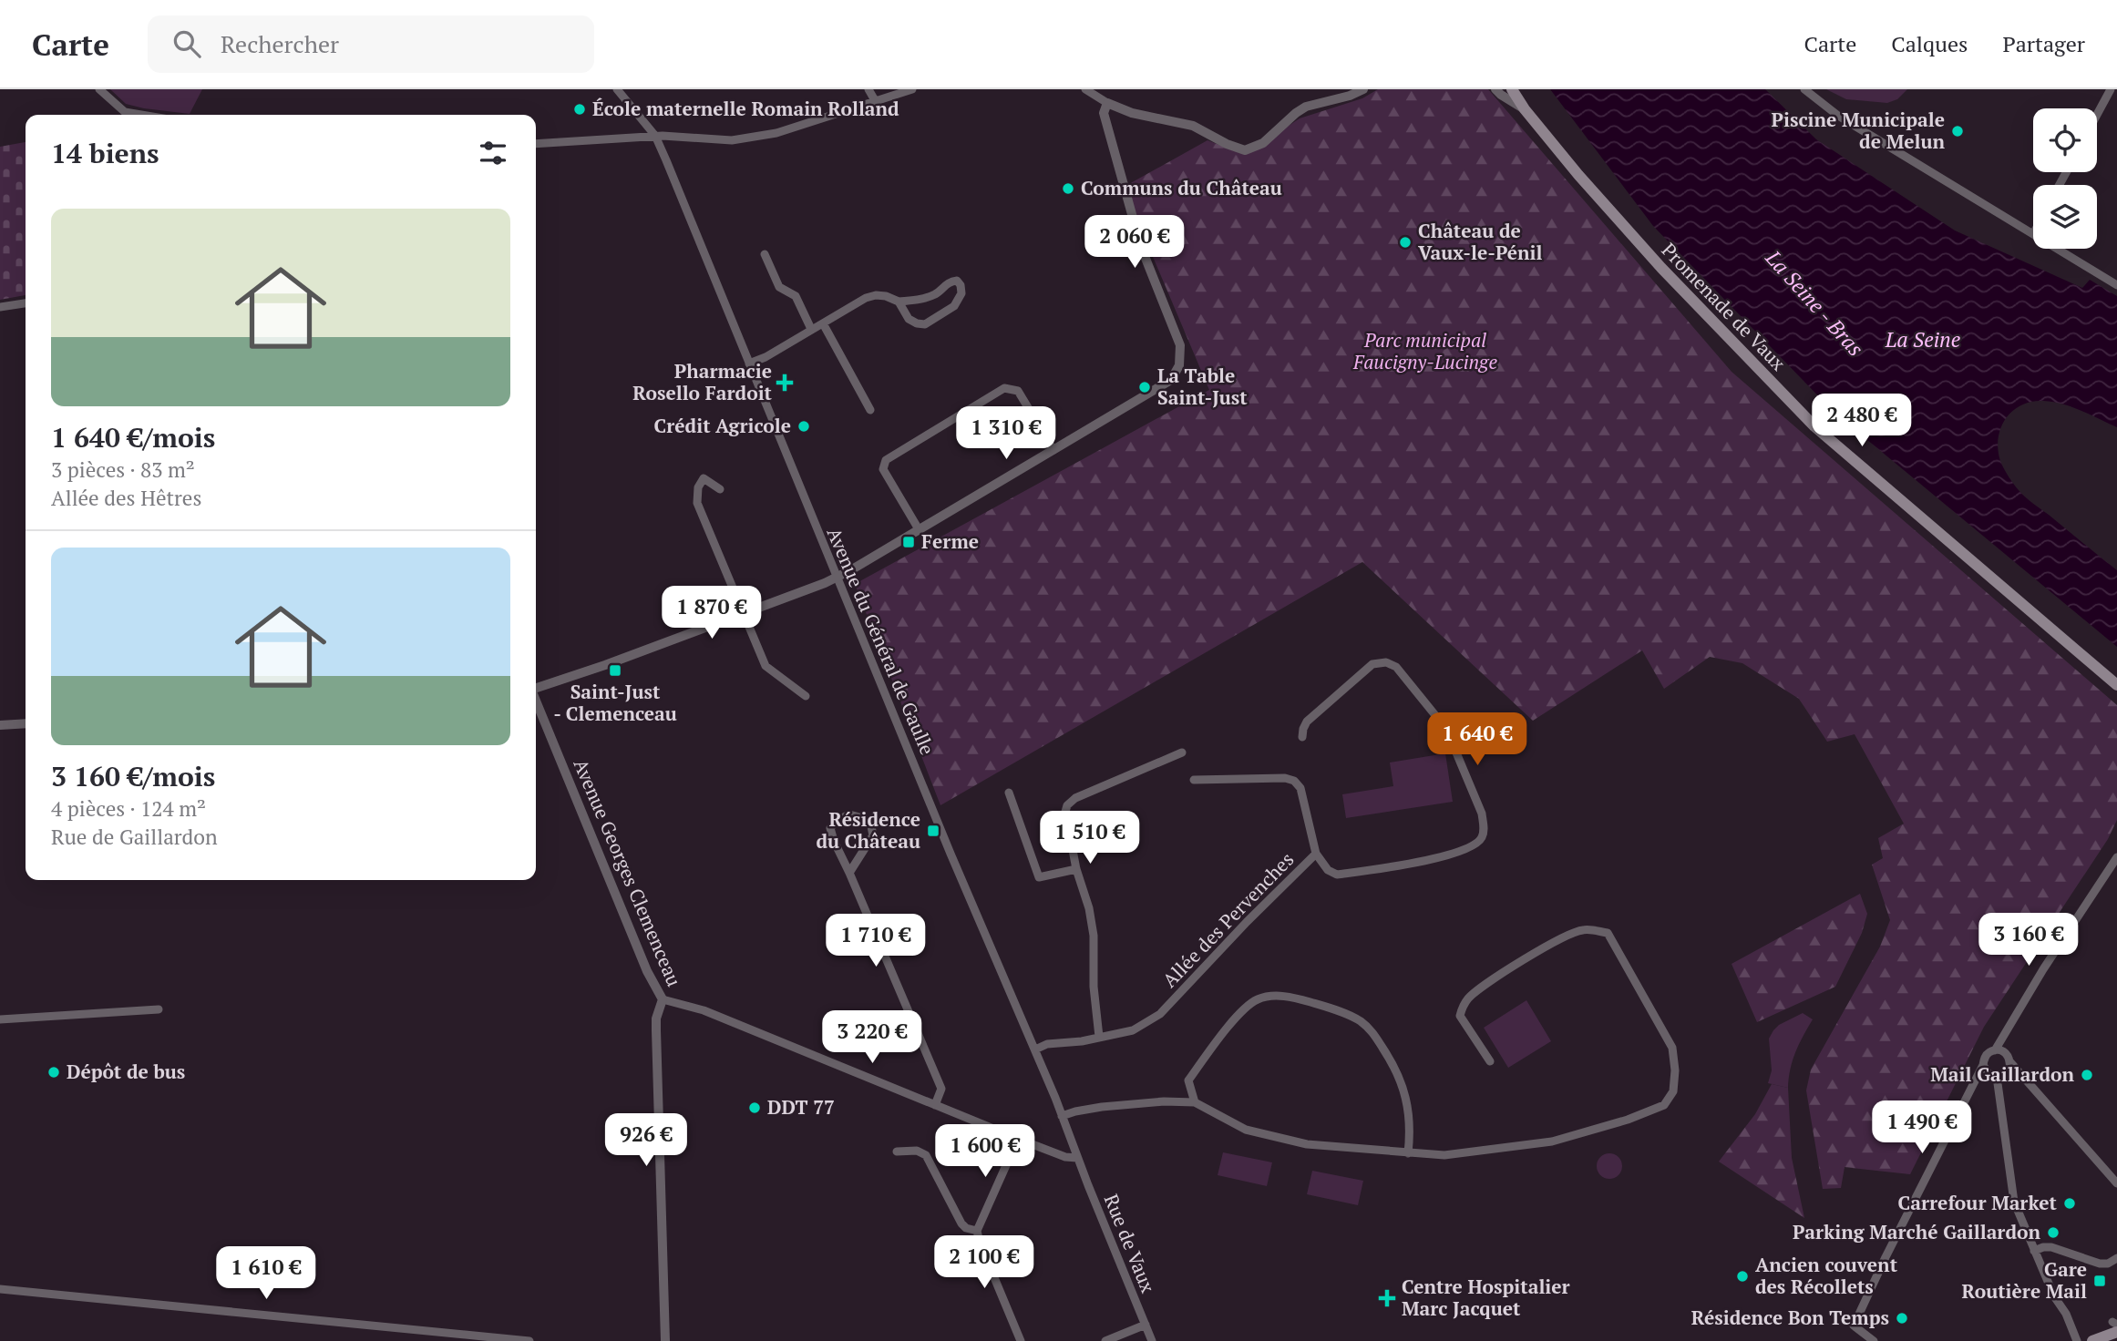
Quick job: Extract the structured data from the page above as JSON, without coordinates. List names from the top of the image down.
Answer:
{
  "streets": {
    "main road": ["Promenade de Vaux"],
    "street": [
      "Avenue du Général de Gaulle",
      "Avenue Georges Clemenceau",
      "Allée des Pervenches",
      "Rue de Vaux"
    ]
  },
  "crossings": [
    ["Avenue du Général de Gaulle", "Allée des Pervenches"],
    ["Avenue du Général de Gaulle", "Rue de Vaux"]
  ],
  "water": ["La Seine - Bras", "La Seine"],
  "parks": ["Parc municipal Faucigny-Lucinge"],
  "places": {
    "other": [
      "École maternelle Romain Rolland",
      "Piscine Municipale de Melun",
      "Communs du Château",
      "Château de Vaux-le-Pénil",
      "La Table Saint-Just",
      "Crédit Agricole",
      "Dépôt de bus",
      "Mail Gaillardon",
      "DDT 77",
      "Carrefour Market",
      "Parking Marché Gaillardon",
      "Ancien couvent des Récollets",
      "Résidence Bon Temps"
    ],
    "health": ["Pharmacie Rosello Fardoit", "Centre Hospitalier Marc Jacquet"],
    "transit": [
      "Ferme",
      "Saint-Just - Clemenceau",
      "Résidence du Château",
      "Gare Routière Mail"
    ]
  },
  "page": {
    "header": "Carte",
    "search": "Rechercher",
    "nav": ["Carte", "Calques", "Partager"],
    "heading": "14 biens",
    "list": [
      {
        "name": "1 640 €/mois",
        "note": "3 pièces · 83 m² · Allée des Hêtres"
      },
      {
        "name": "3 160 €/mois",
        "note": "4 pièces · 124 m² · Rue de Gaillardon"
      }
    ],
    "price": [
      "2 060 €",
      "2 480 €",
      "1 310 €",
      "1 870 €",
      "1 640 €",
      "1 510 €",
      "3 160 €",
      "1 710 €",
      "3 220 €",
      "1 490 €",
      "926 €",
      "1 600 €",
      "2 100 €",
      "1 610 €"
    ]
  }
}
